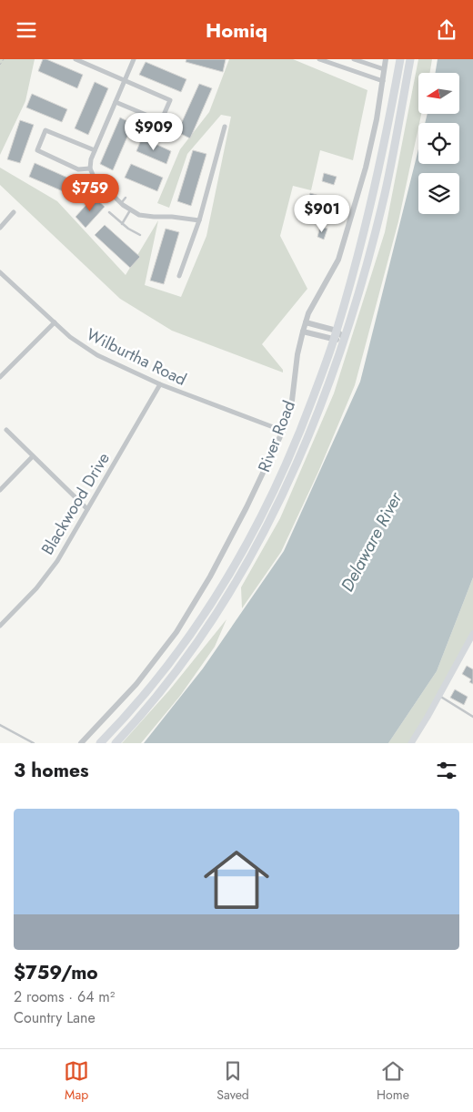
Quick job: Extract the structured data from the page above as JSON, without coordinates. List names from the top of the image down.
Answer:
{
  "streets": {
    "highway": ["River Road"],
    "street": ["Wilburtha Road", "Blackwood Drive"]
  },
  "crossings": [
    ["Wilburtha Road", "River Road"],
    ["Wilburtha Road", "Blackwood Drive"]
  ],
  "water": ["Delaware River"],
  "north": "left",
  "page": {
    "header": "Homiq",
    "price": ["$909", "$759", "$901"],
    "heading": "3 homes",
    "list": [
      {
        "name": "$759/mo",
        "note": "2 rooms · 64 m² · Country Lane"
      }
    ],
    "tabs": ["Map", "Saved", "Home"]
  }
}
